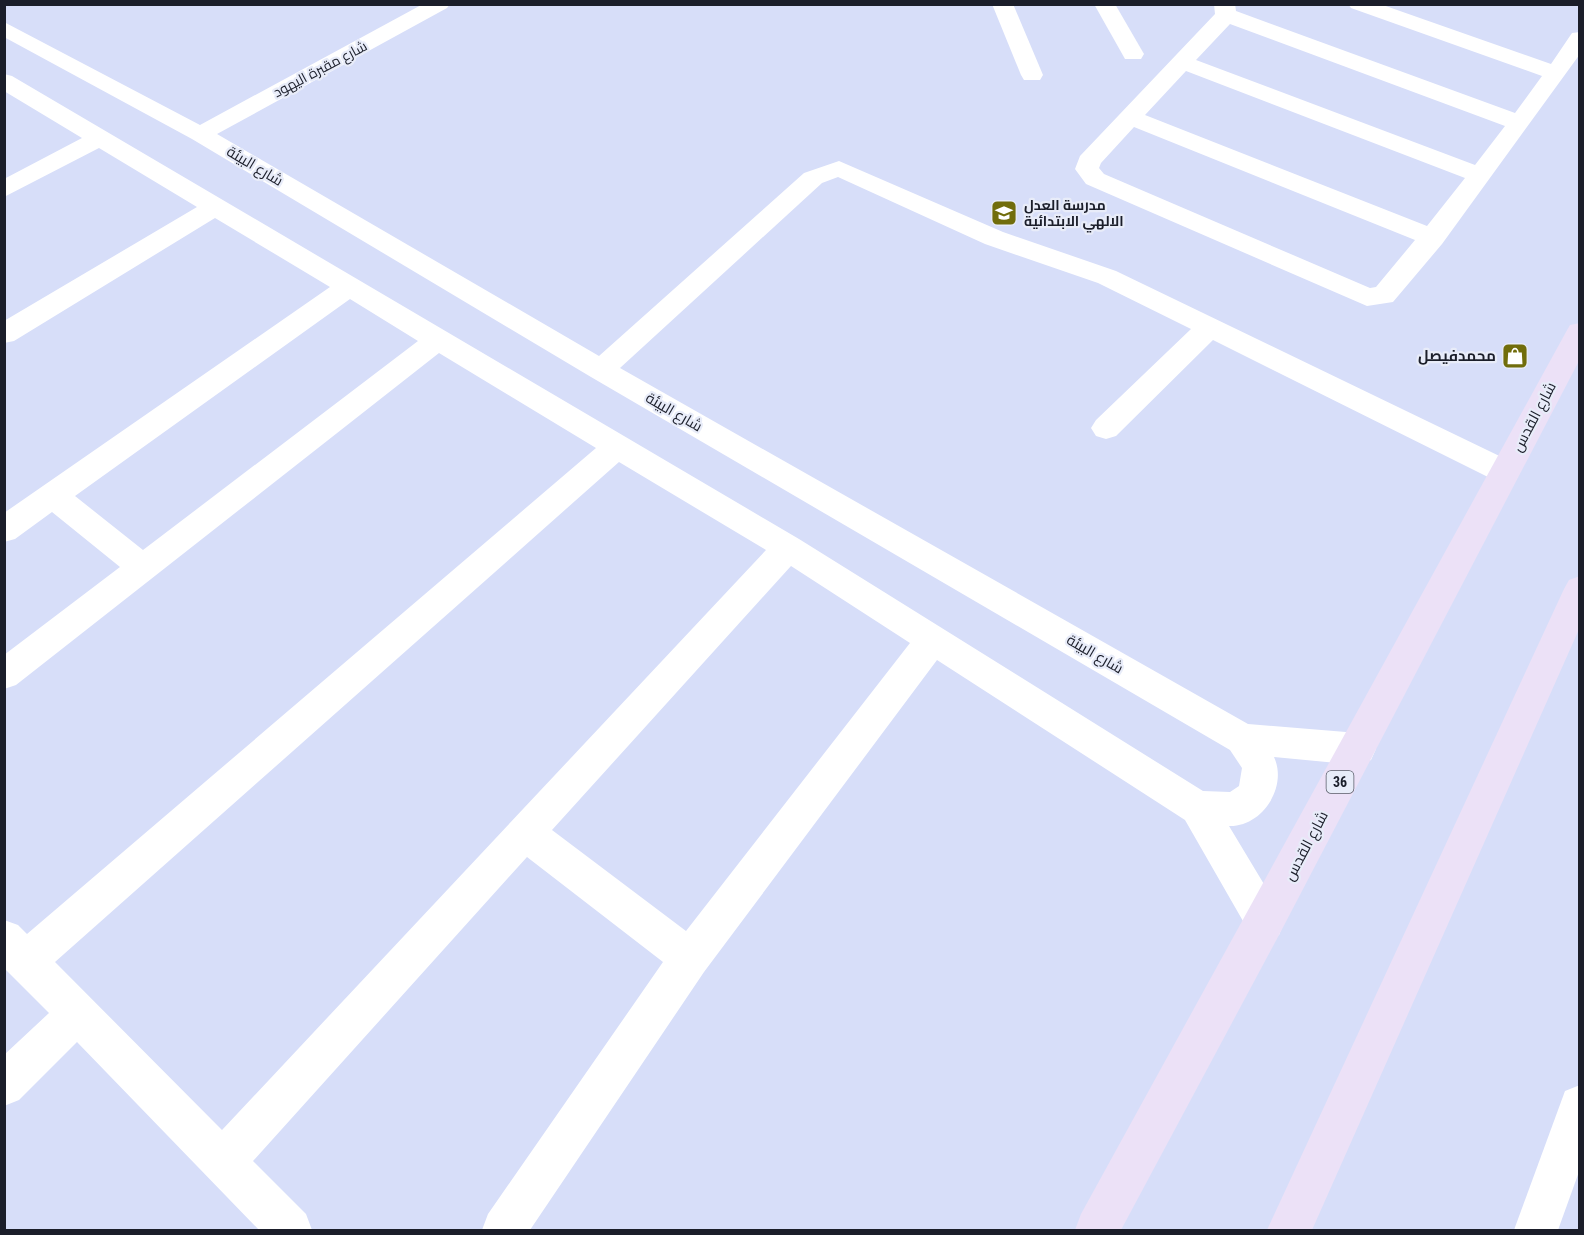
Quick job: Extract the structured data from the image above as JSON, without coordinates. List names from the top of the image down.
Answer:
{
  "streets": {
    "main road": ["شارع القدس", "36"],
    "street": ["شارع مقبرة اليهود", "شارع البيئة"]
  },
  "crossings": [
    ["شارع مقبرة اليهود", "شارع البيئة"],
    ["شارع البيئة", "شارع القدس"]
  ],
  "places": {
    "school or university": ["مدرسة العدل الالهي الابتدائية"],
    "shop": ["محمدفيصل"]
  }
}
